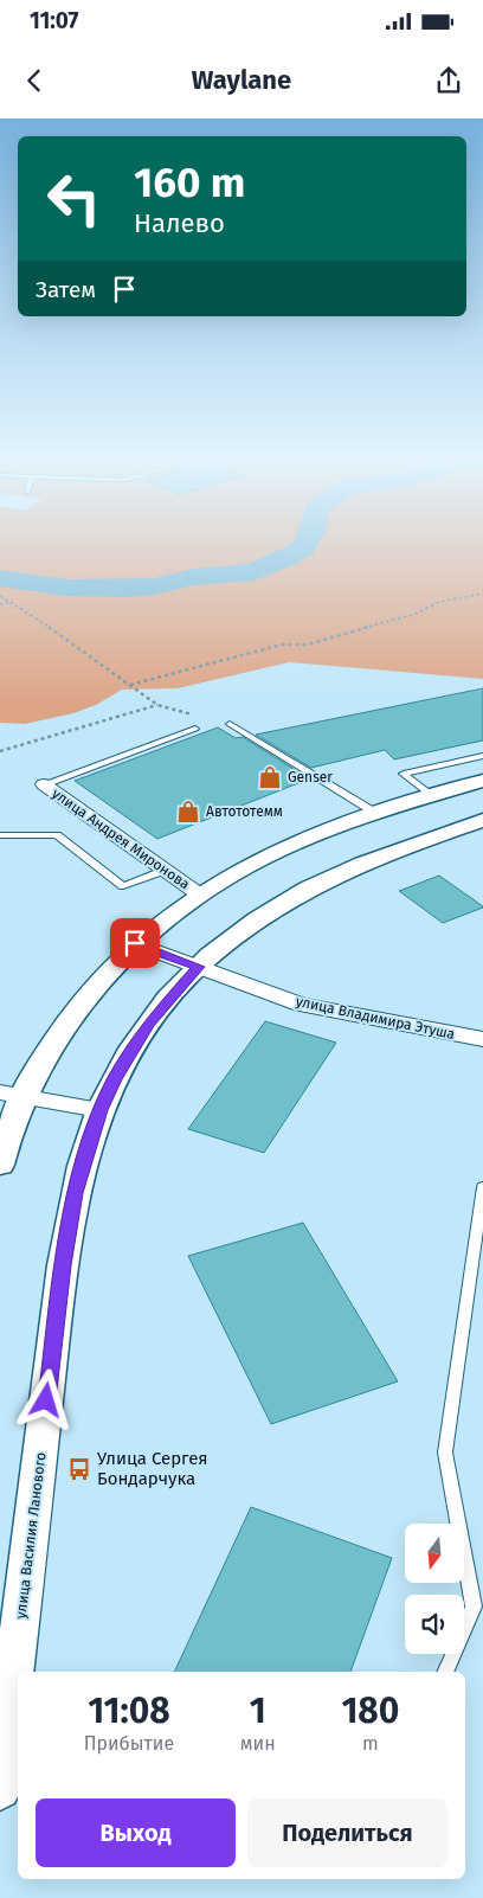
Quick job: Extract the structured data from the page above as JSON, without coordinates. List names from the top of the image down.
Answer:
{
  "streets": {
    "street": ["улица Андрея Миронова", "улица Владимира Этуша", "улица Василия Ланового"]
  },
  "crossings": [
    ["улица Владимира Этуша", "улица Василия Ланового"]
  ],
  "places": {
    "shop": ["Genser", "Автототемм"],
    "bus stop": ["Улица Сергея Бондарчука"]
  },
  "north": "bottom",
  "page": {
    "status": "11:07",
    "header": "Waylane",
    "turn": ["160 m", "Налево"],
    "then": "Затем",
    "eta": [
      "11:08",
      "Прибытие",
      "1",
      "мин",
      "180",
      "m"
    ],
    "buttons": ["Выход", "Поделиться"]
  }
}
